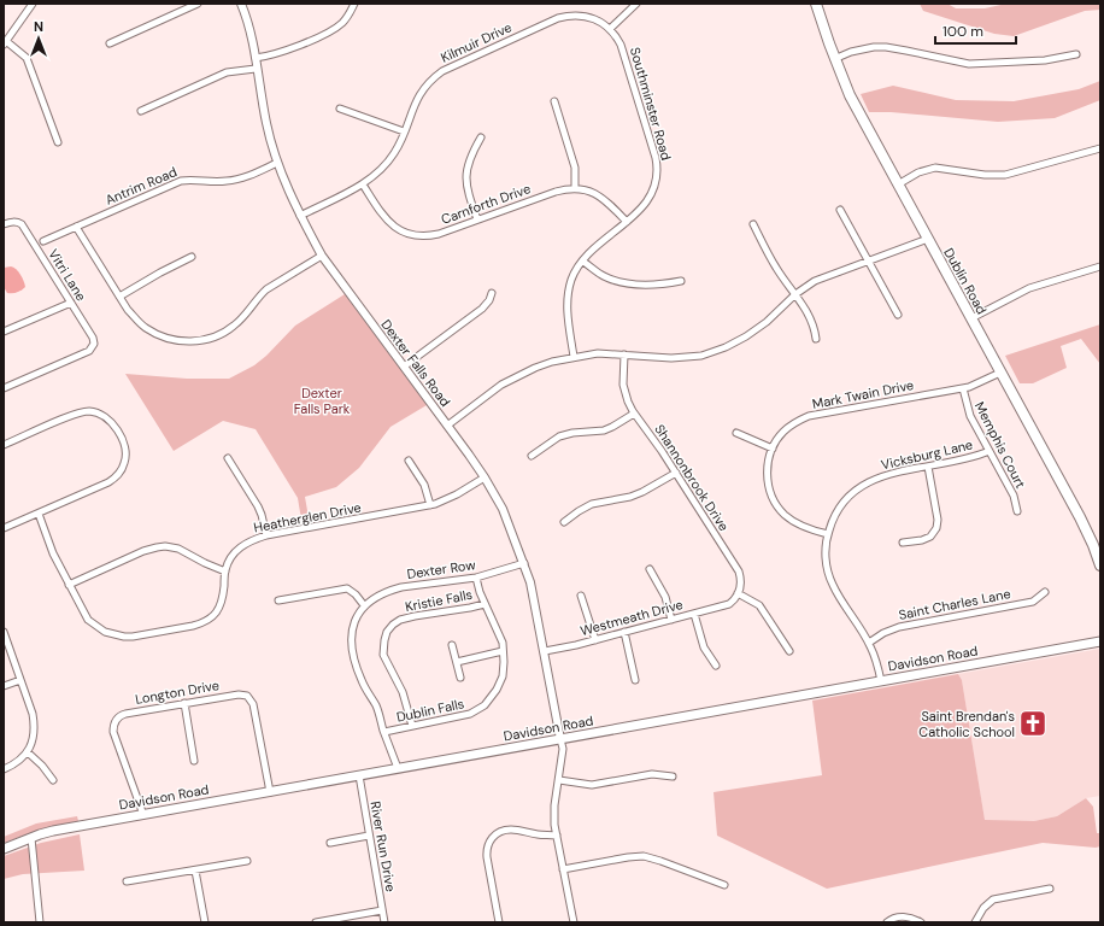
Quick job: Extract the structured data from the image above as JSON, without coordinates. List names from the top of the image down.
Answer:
{
  "streets": {
    "main road": ["Dublin Road", "Davidson Road"],
    "street": [
      "Kilmuir Drive",
      "Southminster Road",
      "Antrim Road",
      "Carnforth Drive",
      "Vitri Lane",
      "Dexter Falls Road",
      "Mark Twain Drive",
      "Memphis Court",
      "Vicksburg Lane",
      "Shannonbrook Drive",
      "Heatherglen Drive",
      "Dexter Row",
      "Kristie Falls",
      "Saint Charles Lane",
      "Westmeath Drive",
      "Longton Drive",
      "Dublin Falls",
      "River Run Drive"
    ]
  },
  "crossings": [
    ["Kilmuir Drive", "Southminster Road"],
    ["Kilmuir Drive", "Carnforth Drive"],
    ["Kilmuir Drive", "Dexter Falls Road"],
    ["Southminster Road", "Carnforth Drive"],
    ["Antrim Road", "Dexter Falls Road"],
    ["Dublin Road", "Mark Twain Drive"],
    ["Dexter Falls Road", "Heatherglen Drive"],
    ["Dexter Falls Road", "Dexter Row"],
    ["Dexter Falls Road", "Westmeath Drive"],
    ["Dexter Falls Road", "Davidson Road"],
    ["Mark Twain Drive", "Memphis Court"],
    ["Mark Twain Drive", "Vicksburg Lane"],
    ["Memphis Court", "Vicksburg Lane"],
    ["Vicksburg Lane", "Saint Charles Lane"],
    ["Vicksburg Lane", "Davidson Road"],
    ["Shannonbrook Drive", "Westmeath Drive"],
    ["Dexter Row", "Dublin Falls"],
    ["Kristie Falls", "Dublin Falls"],
    ["Davidson Road", "Longton Drive"],
    ["Davidson Road", "River Run Drive"]
  ],
  "parks": ["Dexter Falls Park"],
  "places": {
    "church": ["Saint Brendan's Catholic School"]
  },
  "scale_bar": "100 m",
  "north": "top"
}
